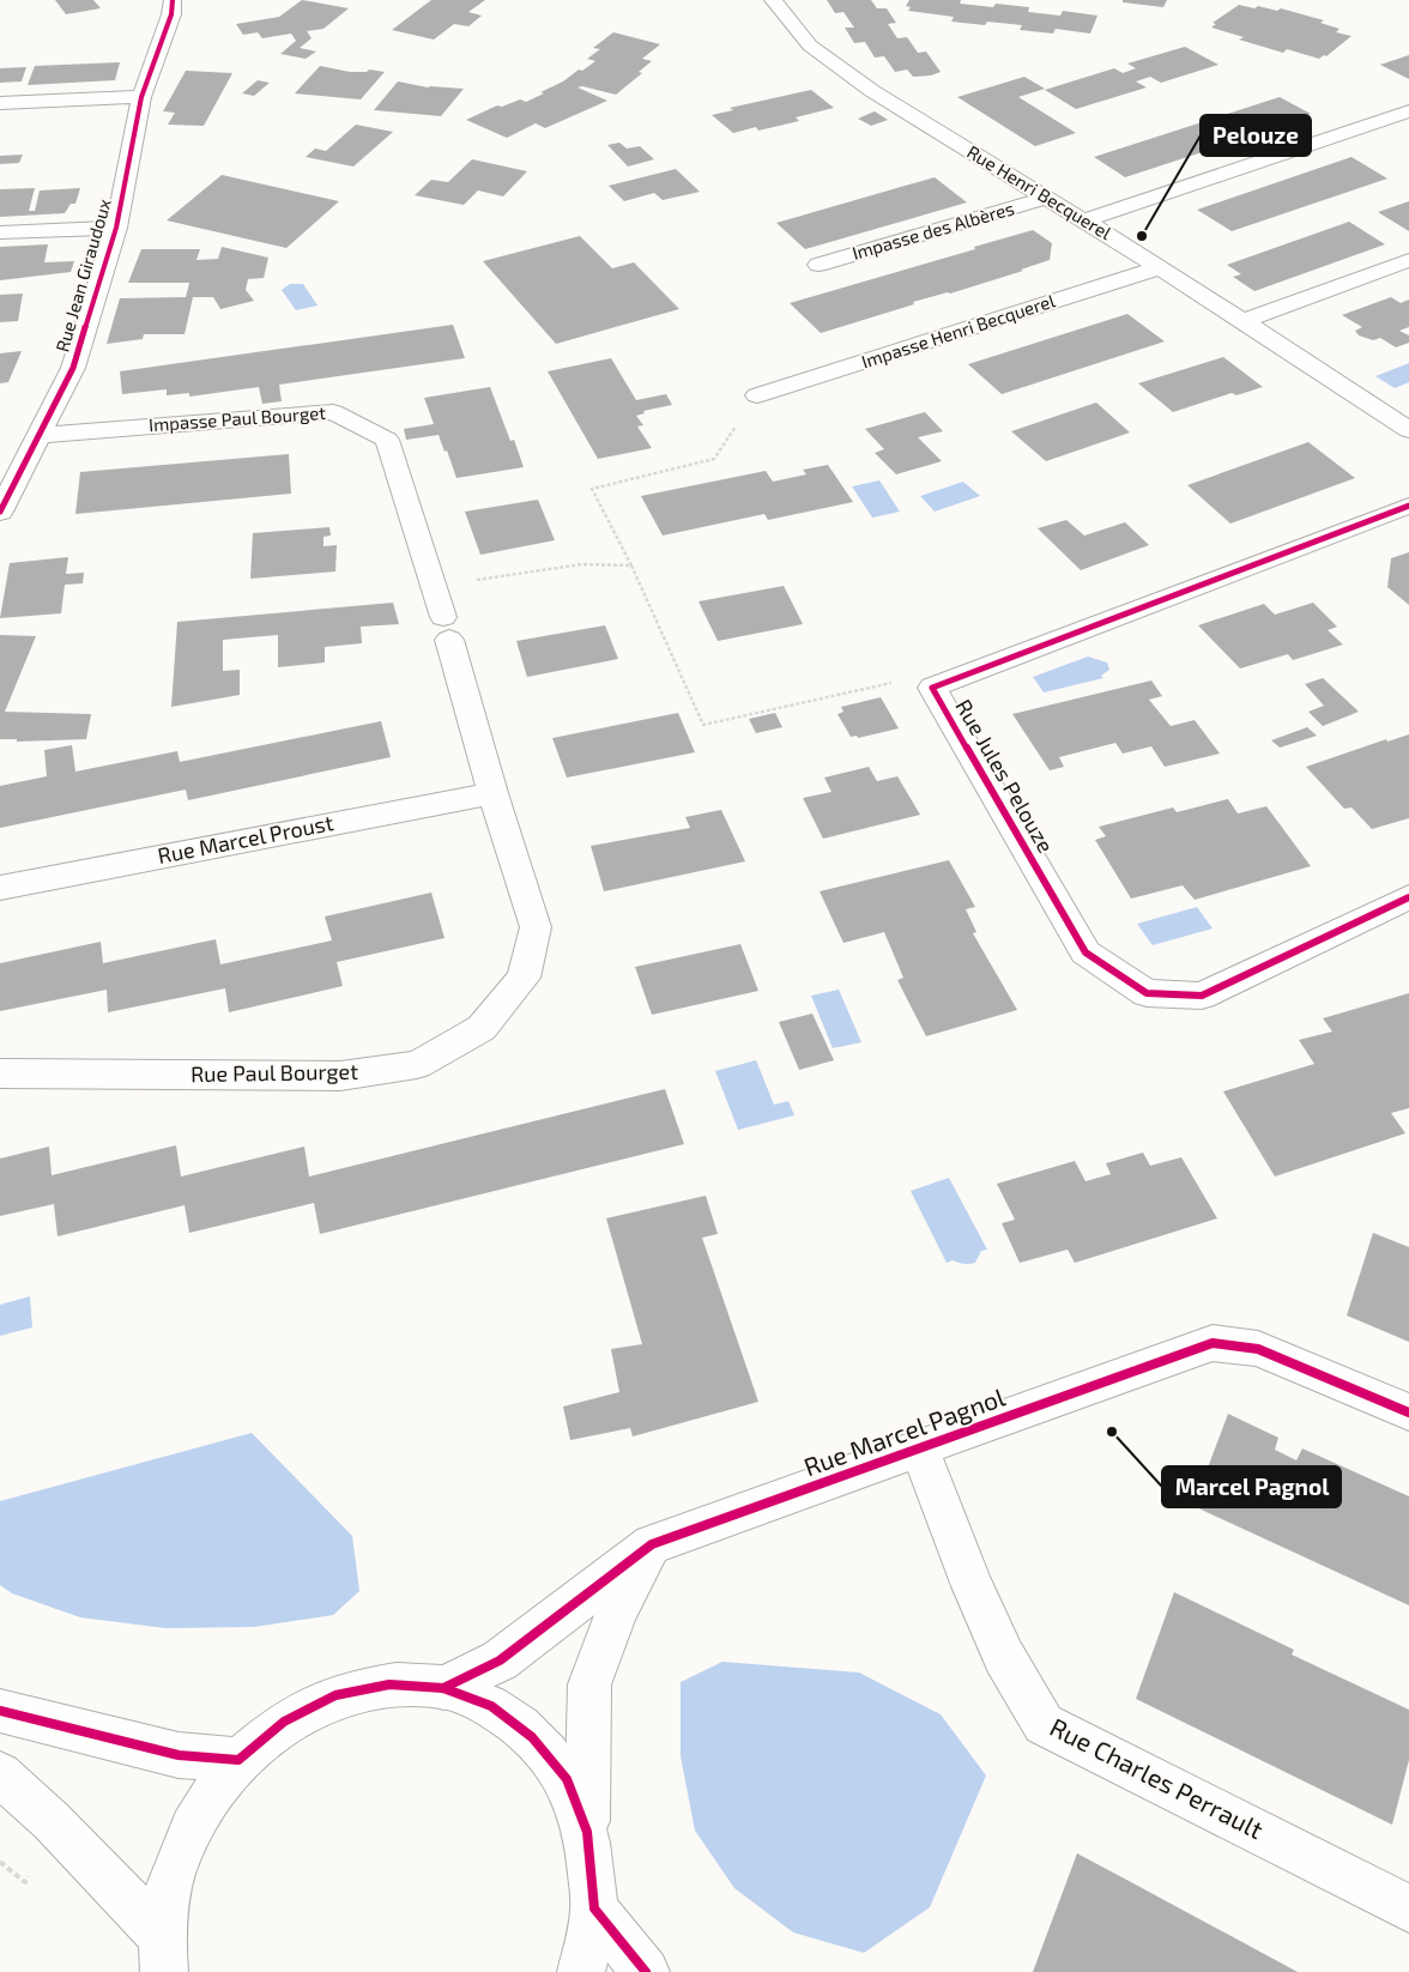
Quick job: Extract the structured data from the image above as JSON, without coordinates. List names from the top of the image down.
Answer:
{
  "streets": {
    "street": [
      "Rue Henri Becquerel",
      "Impasse des Albères",
      "Rue Jean Giraudoux",
      "Impasse Henri Becquerel",
      "Impasse Paul Bourget",
      "Rue Jules Pelouze",
      "Rue Marcel Proust",
      "Rue Paul Bourget",
      "Rue Marcel Pagnol",
      "Rue Charles Perrault"
    ]
  },
  "crossings": [
    ["Rue Henri Becquerel", "Impasse des Albères"],
    ["Rue Henri Becquerel", "Impasse Henri Becquerel"],
    ["Rue Jean Giraudoux", "Impasse Paul Bourget"],
    ["Impasse Paul Bourget", "Rue Paul Bourget"],
    ["Rue Marcel Proust", "Rue Paul Bourget"],
    ["Rue Marcel Pagnol", "Rue Charles Perrault"]
  ],
  "places": ["Pelouze", "Marcel Pagnol"]
}
